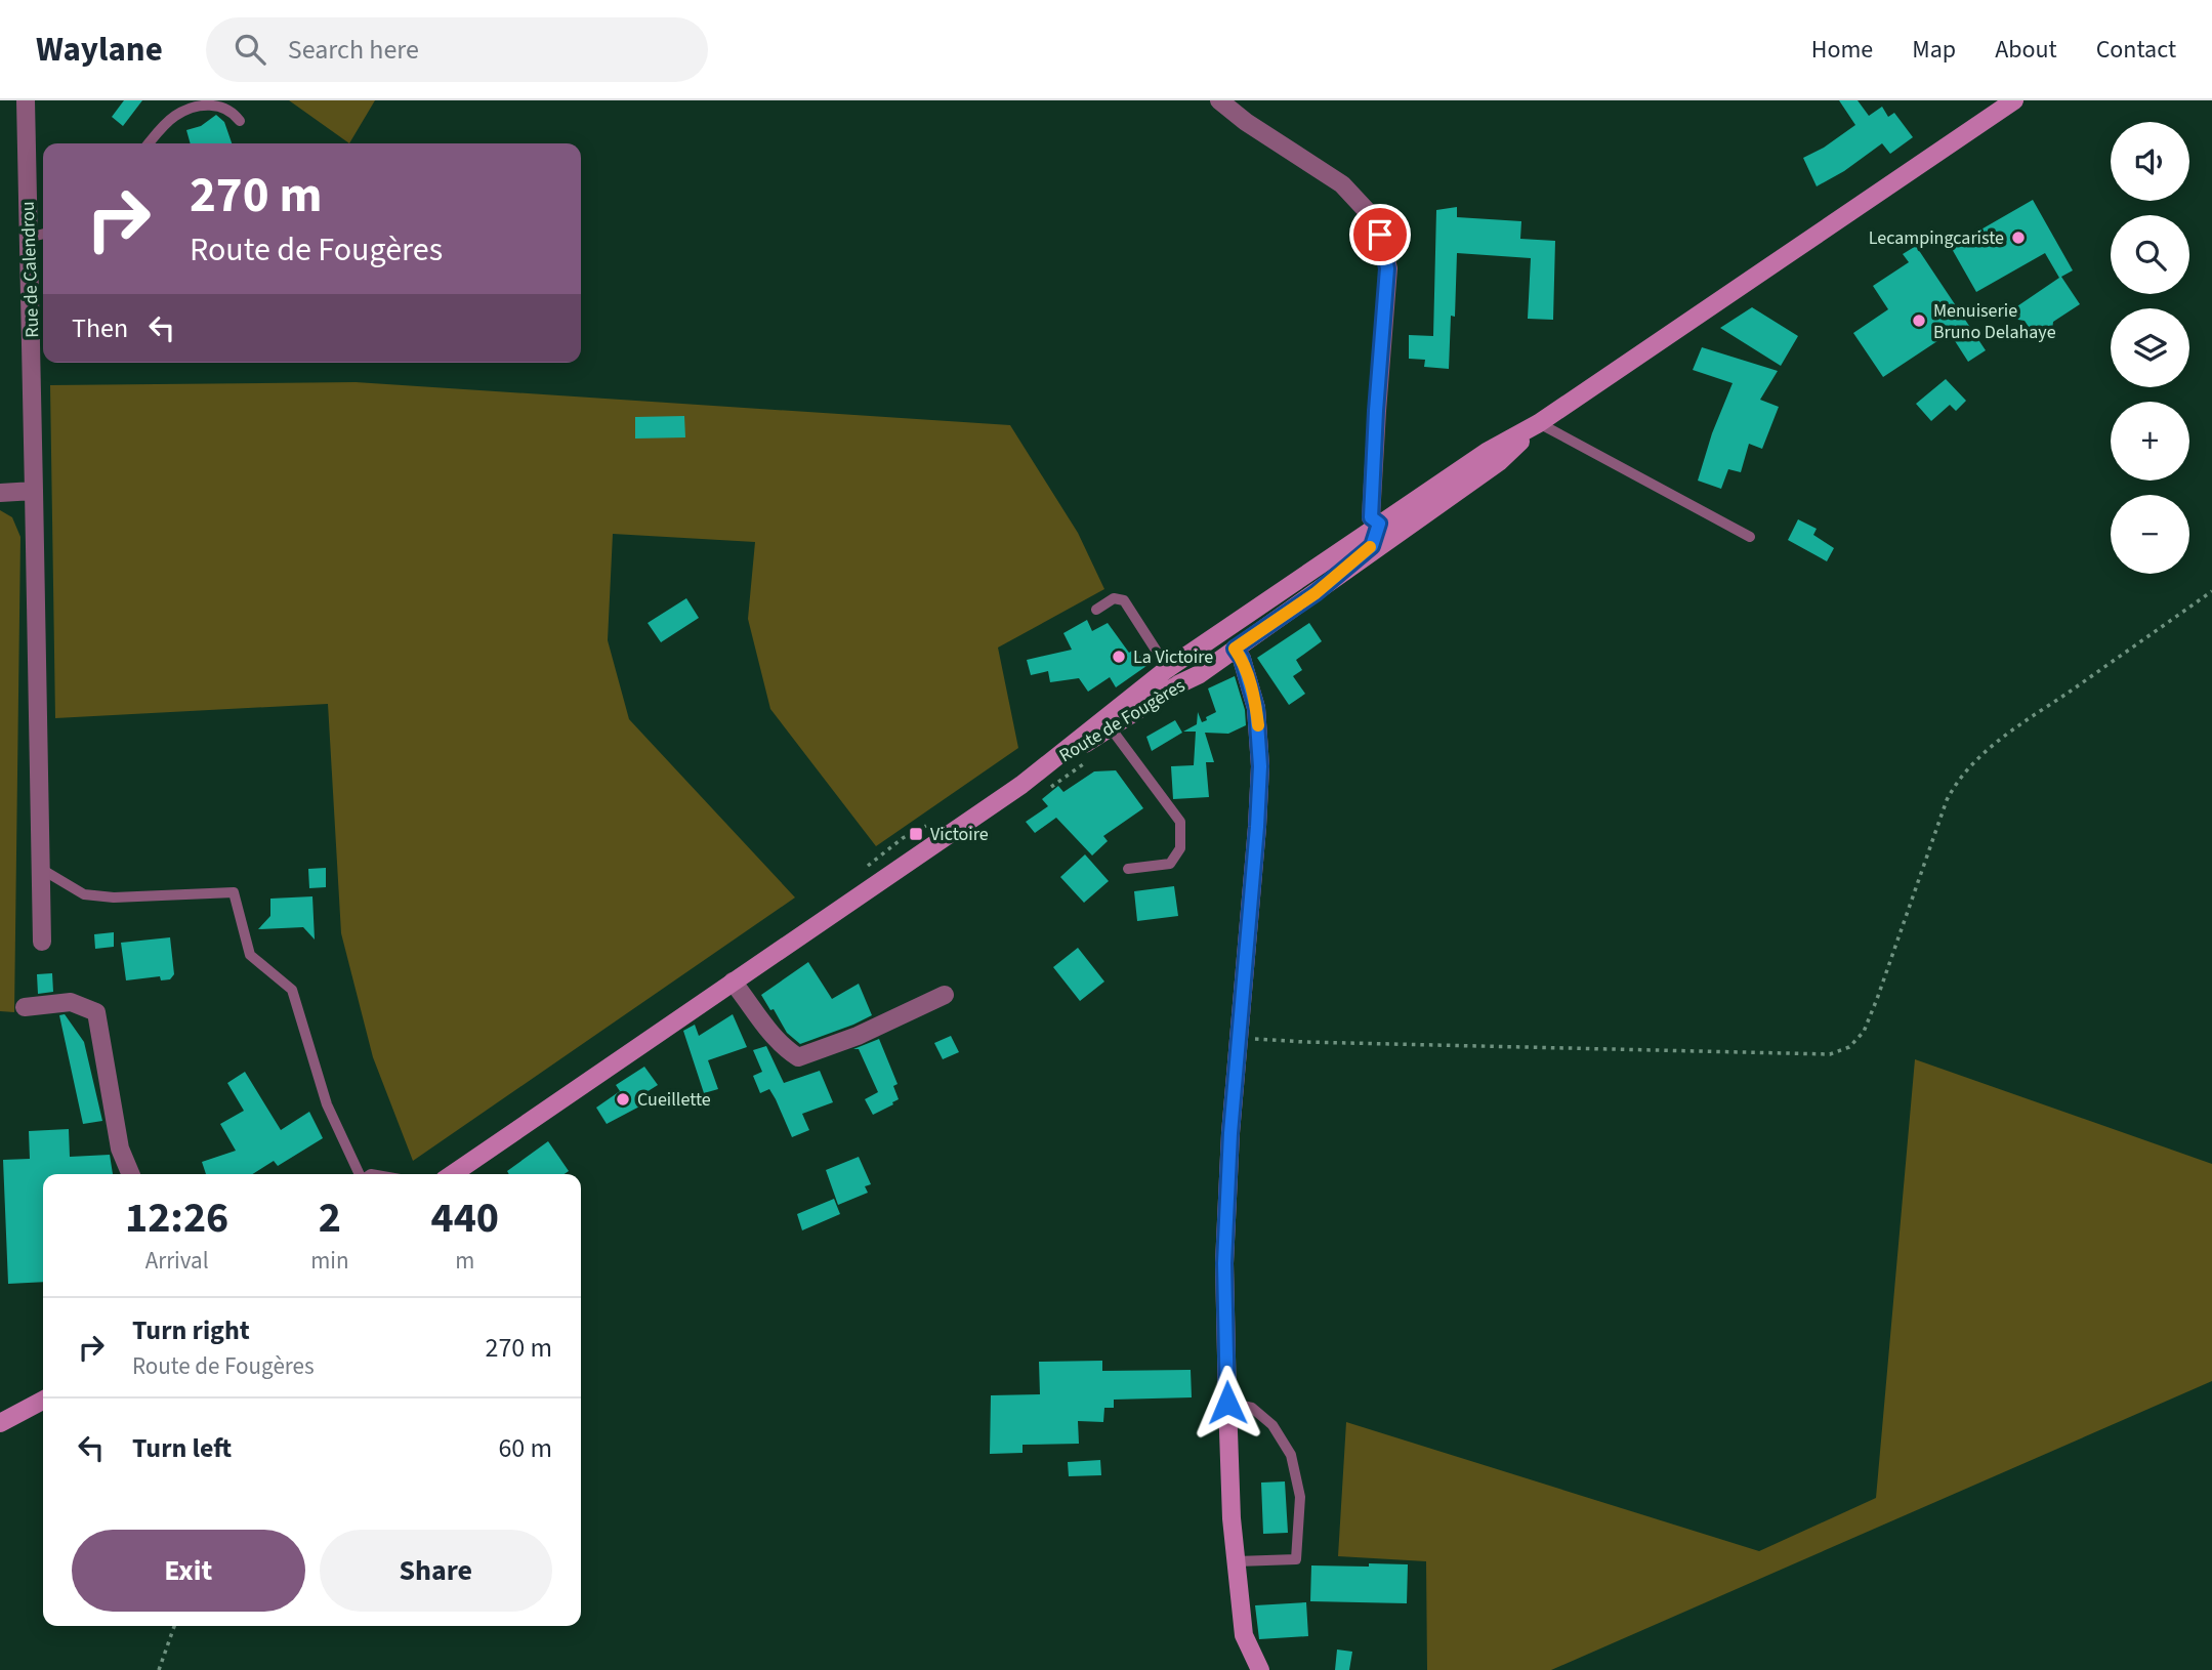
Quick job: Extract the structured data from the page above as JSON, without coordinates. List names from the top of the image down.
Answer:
{
  "streets": {
    "main road": ["Route de Fougères"],
    "street": ["Rue de Calendrou"]
  },
  "places": {
    "other": [
      "Lecampingcariste",
      "Menuiserie Bruno Delahaye",
      "La Victoire",
      "Cueillette"
    ],
    "transit": ["Victoire"]
  },
  "page": {
    "header": "Waylane",
    "search": "Search here",
    "nav": [
      "Home",
      "Map",
      "About",
      "Contact"
    ],
    "map_buttons": ["+", "−"],
    "turn": ["270 m", "Route de Fougères"],
    "then": "Then",
    "eta": [
      "12:26",
      "Arrival",
      "2",
      "min",
      "440",
      "m"
    ],
    "list": [
      {
        "name": "Turn right",
        "note": "Route de Fougères",
        "value": "270 m"
      },
      {
        "name": "Turn left",
        "value": "60 m"
      }
    ],
    "buttons": ["Exit", "Share"]
  }
}
